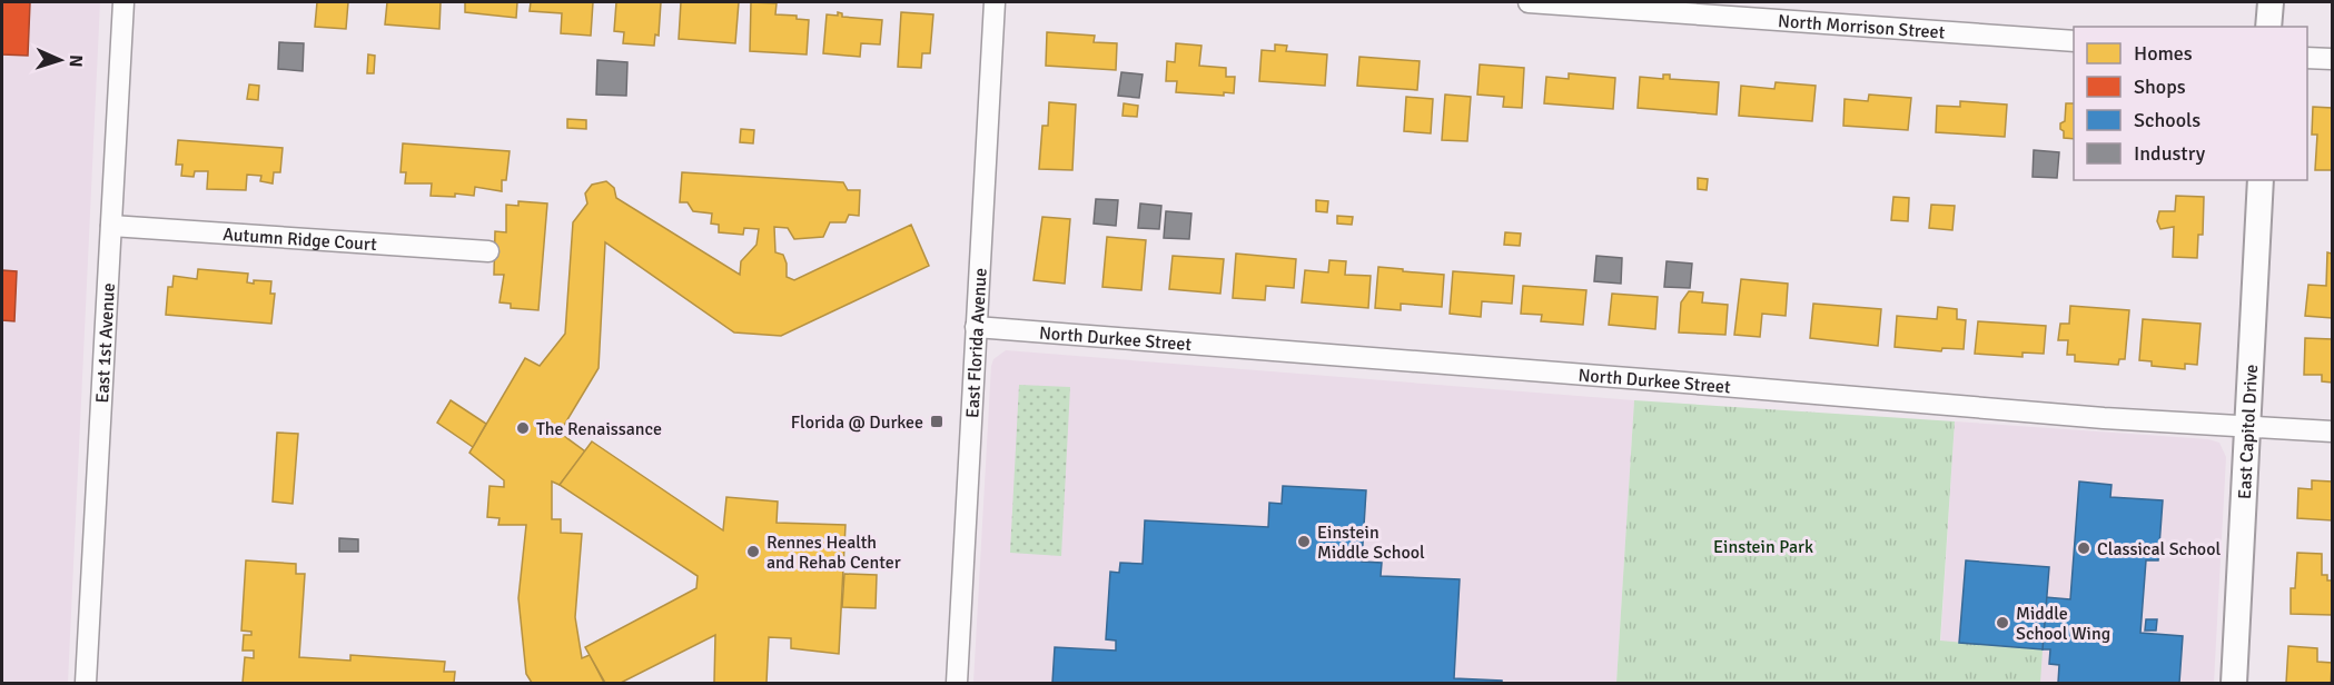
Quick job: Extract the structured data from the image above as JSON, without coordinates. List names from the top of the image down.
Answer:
{
  "streets": {
    "street": [
      "North Morrison Street",
      "Autumn Ridge Court",
      "North Durkee Street",
      "East 1st Avenue",
      "East Florida Avenue",
      "East Capitol Drive"
    ]
  },
  "crossings": [
    ["Autumn Ridge Court", "East 1st Avenue"],
    ["North Durkee Street", "East Florida Avenue"],
    ["North Durkee Street", "East Capitol Drive"]
  ],
  "parks": ["Einstein Park"],
  "places": {
    "transit": ["Florida @ Durkee"],
    "other": [
      "The Renaissance",
      "Einstein Middle School",
      "Classical School",
      "Rennes Health and Rehab Center",
      "Middle School Wing"
    ]
  },
  "legend": [
    "Homes",
    "Shops",
    "Schools",
    "Industry"
  ],
  "north": "right"
}
